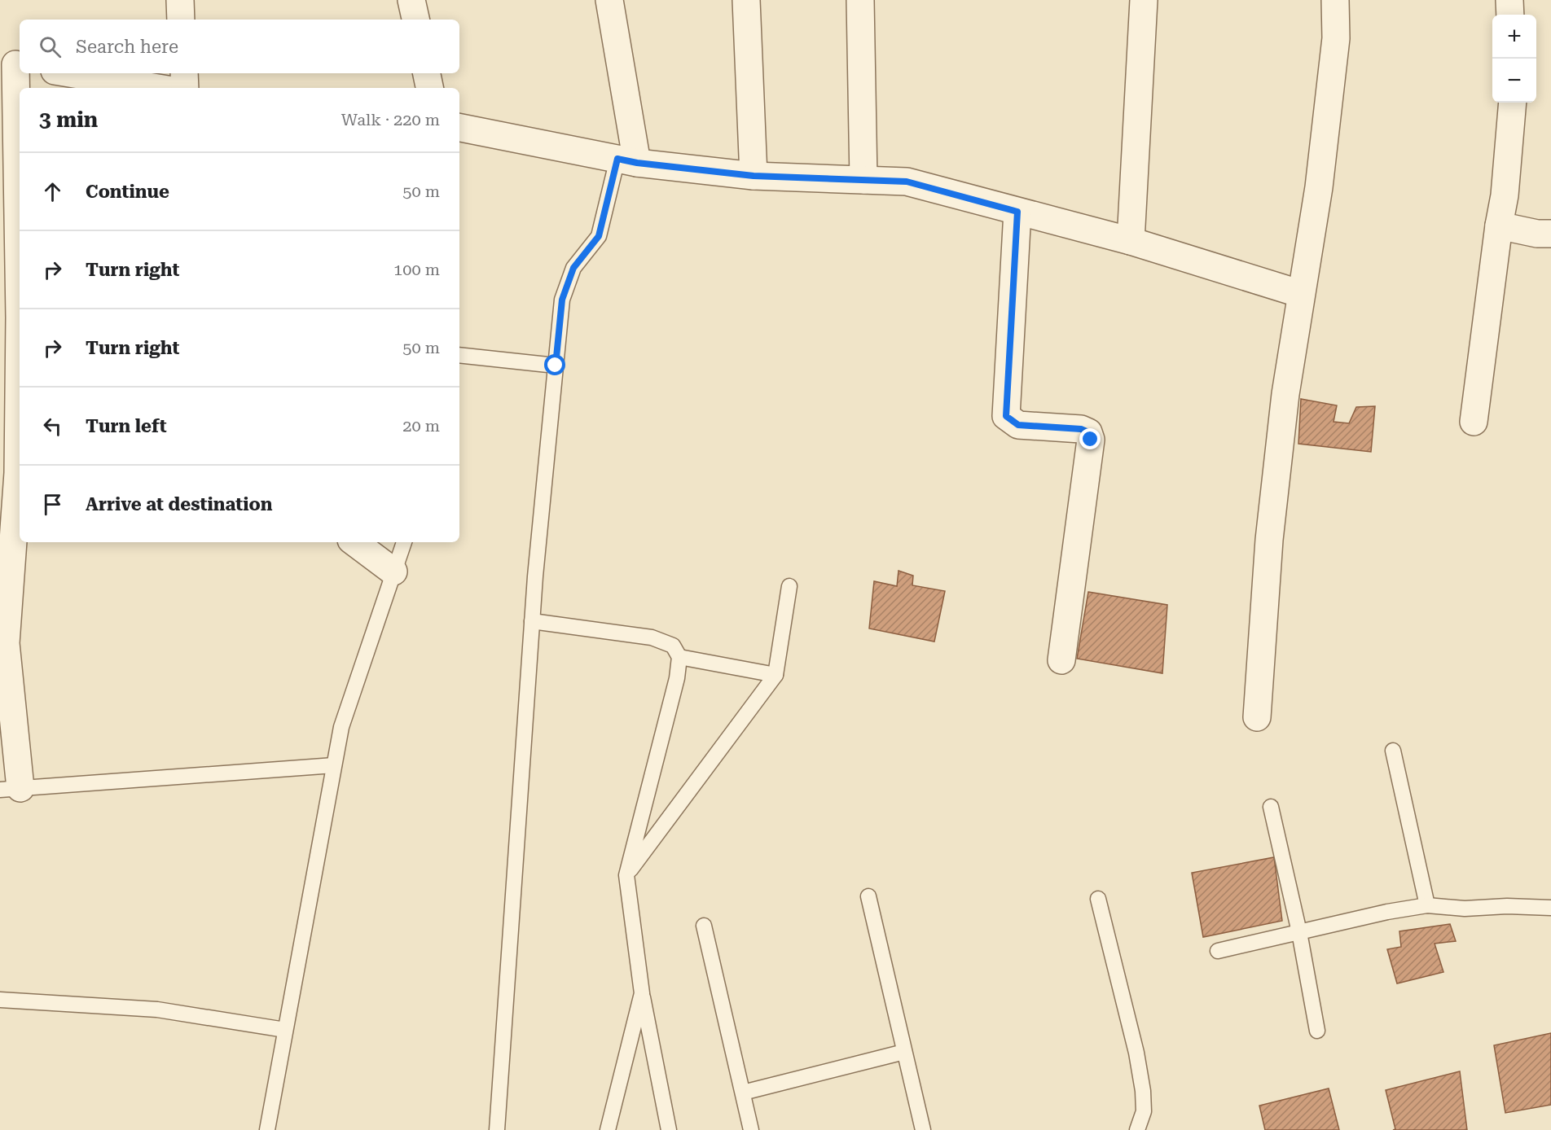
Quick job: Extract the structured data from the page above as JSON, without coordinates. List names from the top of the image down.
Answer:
{
  "page": {
    "map_buttons": ["+", "−"],
    "search": "Search here",
    "heading": ["3 min", "Walk · 220 m"],
    "list": [
      ["Continue", "50 m"],
      ["Turn right", "100 m"],
      ["Turn right", "50 m"],
      ["Turn left", "20 m"],
      "Arrive at destination"
    ]
  }
}
